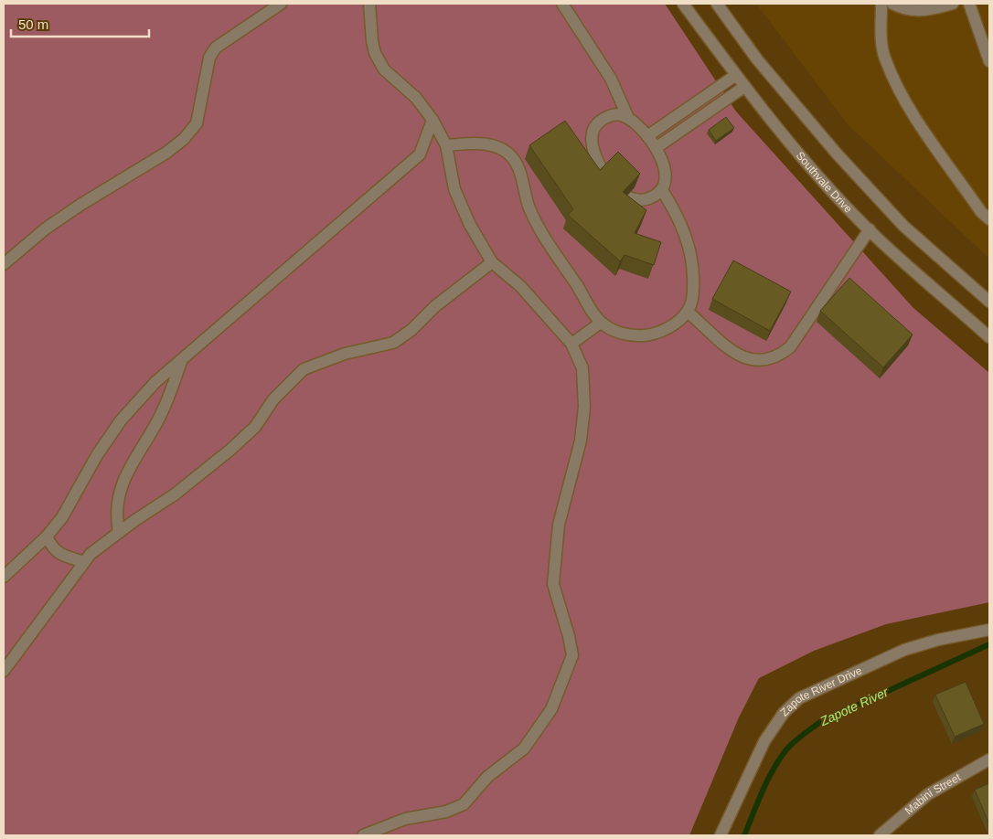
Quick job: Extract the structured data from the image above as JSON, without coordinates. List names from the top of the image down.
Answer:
{
  "streets": {
    "street": ["Southvale Drive", "Zapote River Drive", "Mabini Street"]
  },
  "water": ["Zapote River"],
  "scale_bar": "50 m"
}
